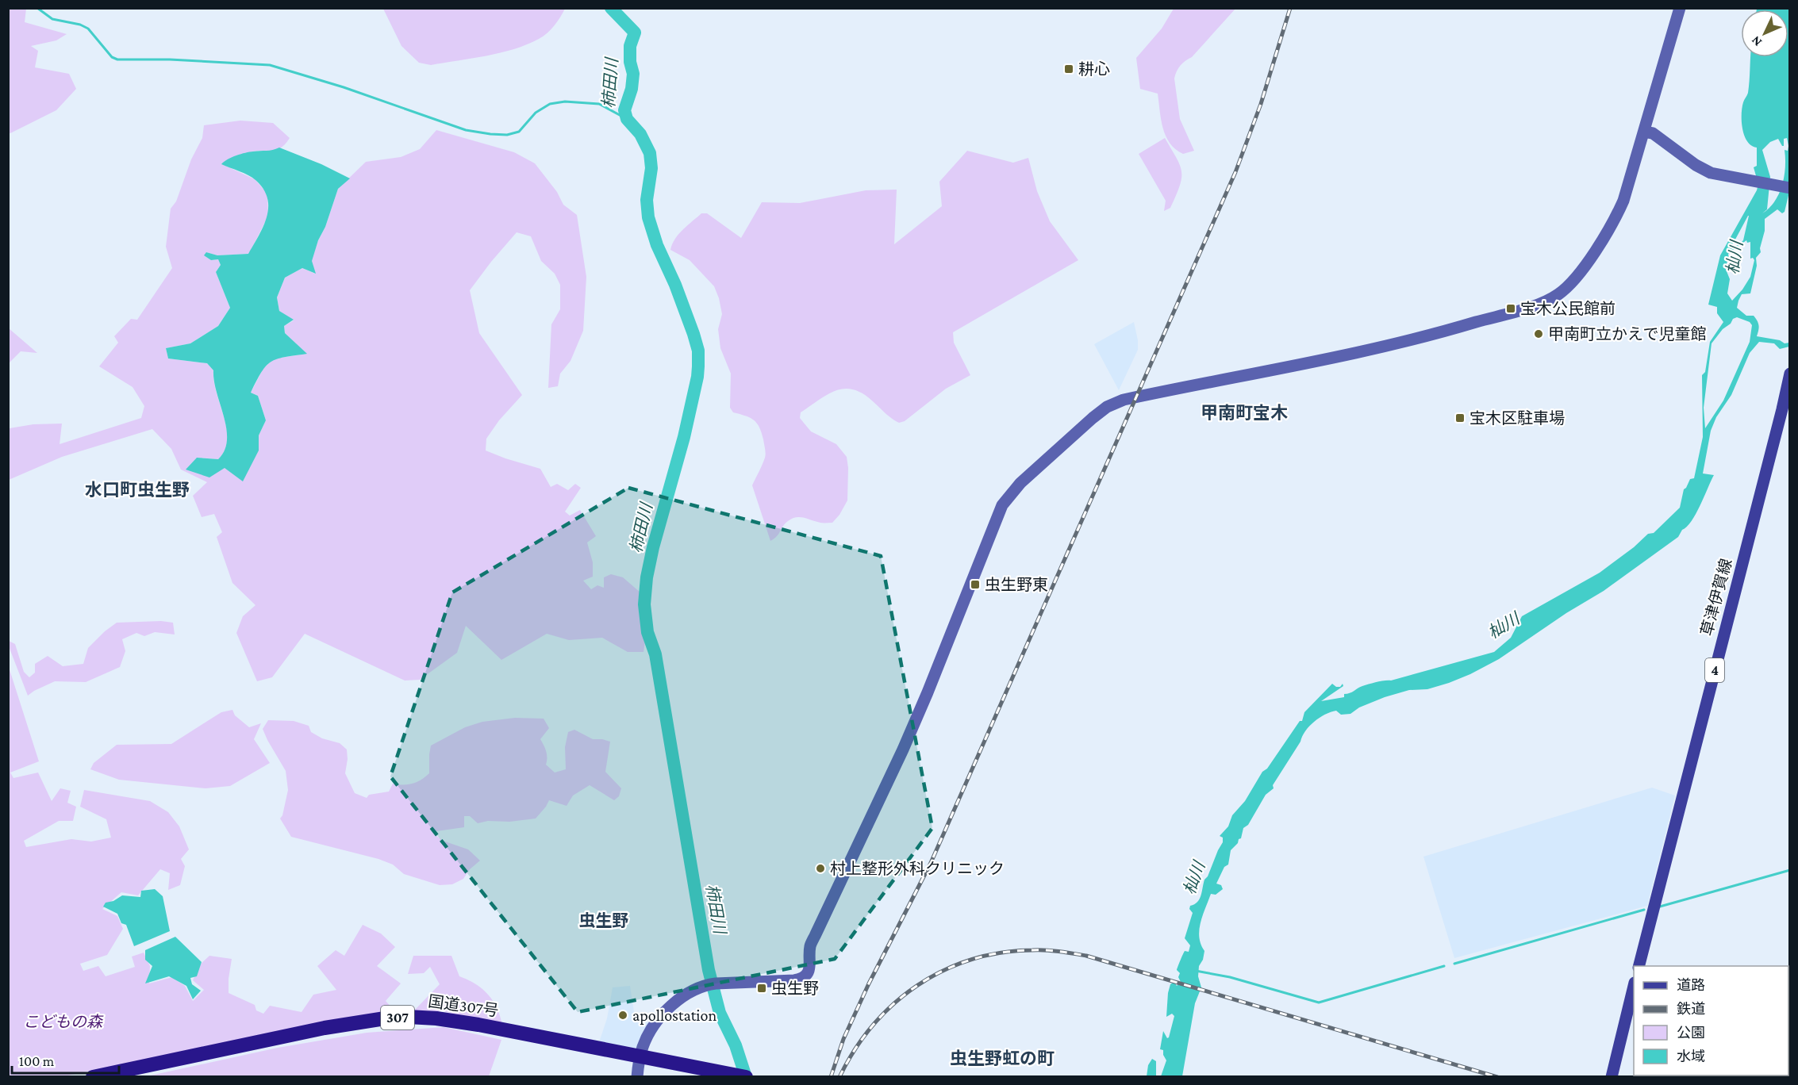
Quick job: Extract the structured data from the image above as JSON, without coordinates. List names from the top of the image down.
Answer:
{
  "streets": {
    "highway": ["国道307号", "307"],
    "main road": ["草津伊賀線", "4"]
  },
  "districts": [
    "甲南町宝木",
    "水口町虫生野",
    "虫生野",
    "虫生野虹の町"
  ],
  "water": ["柿田川", "杣川"],
  "parks": ["こどもの森"],
  "places": {
    "transit": [
      "耕心",
      "宝木公民館前",
      "宝木区駐車場",
      "虫生野東",
      "虫生野"
    ],
    "other": ["甲南町立かえで児童館", "村上整形外科クリニック", "apollostation"]
  },
  "legend": [
    "道路",
    "鉄道",
    "公園",
    "水域"
  ],
  "scale_bar": "100 m",
  "north": "bottom left"
}
